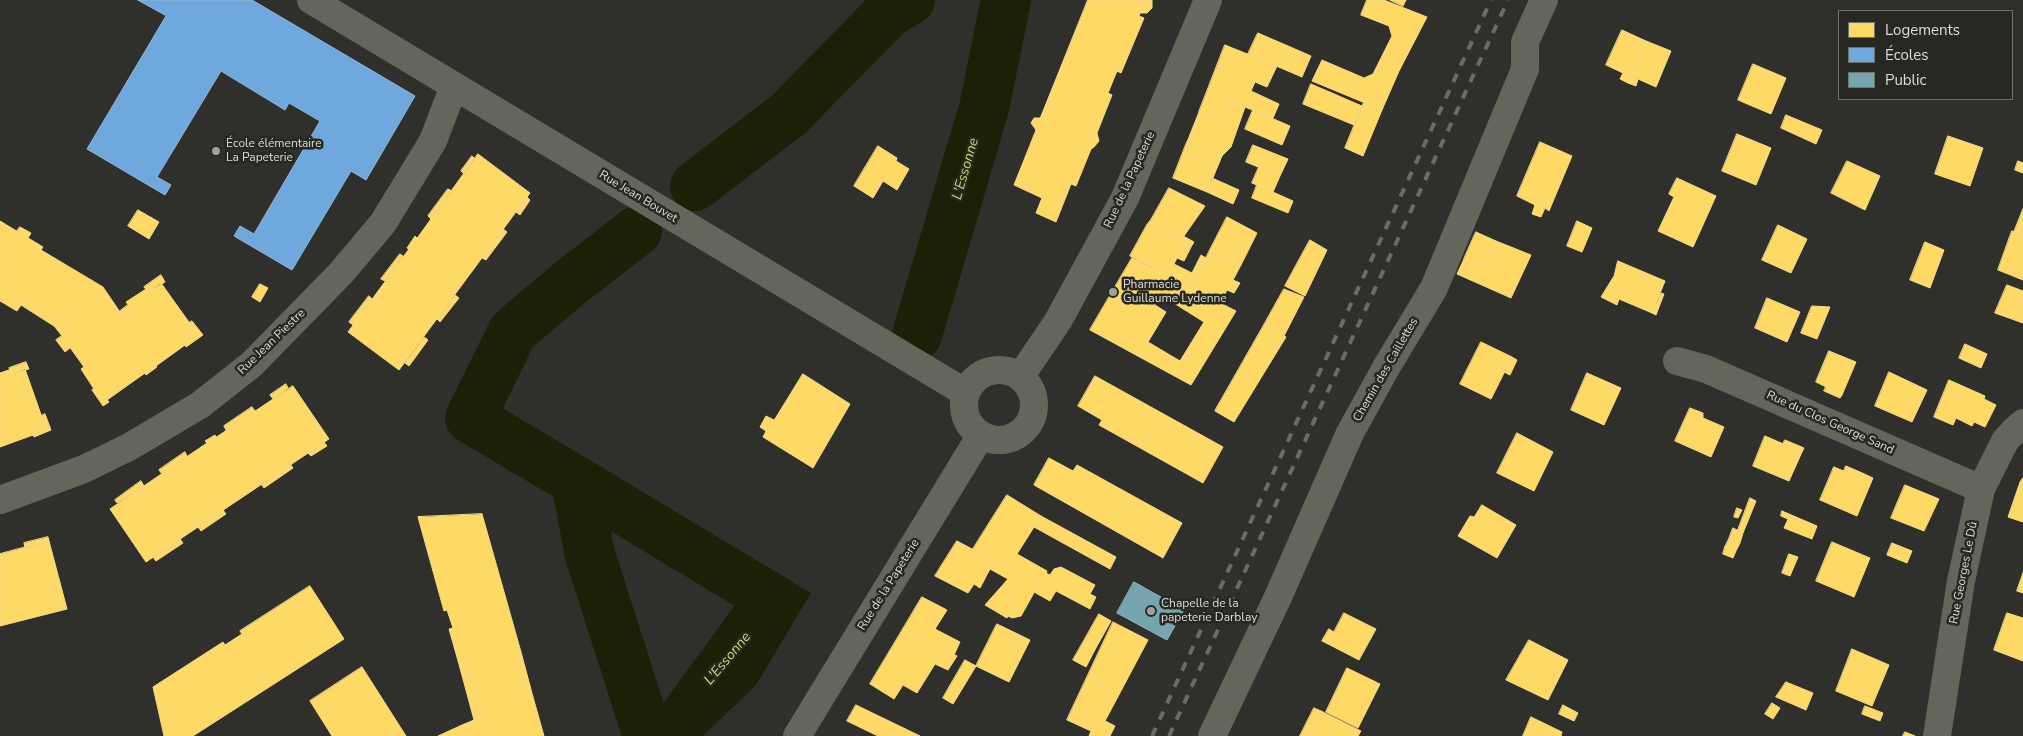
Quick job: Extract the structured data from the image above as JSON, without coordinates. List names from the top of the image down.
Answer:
{
  "streets": {
    "street": [
      "Rue de la Papeterie",
      "Rue Jean Bouvet",
      "Rue Jean Piestre",
      "Chemin des Caillettes",
      "Rue du Clos George Sand",
      "Rue Georges Le Dû"
    ]
  },
  "crossings": [
    ["Rue de la Papeterie", "Rue Jean Bouvet"],
    ["Rue Jean Bouvet", "Rue Jean Piestre"],
    ["Rue du Clos George Sand", "Rue Georges Le Dû"]
  ],
  "water": ["L'Essonne"],
  "places": ["École élémentaire La Papeterie", "Pharmacie Guillaume Lydenne", "Chapelle de la papeterie Darblay"],
  "legend": ["Logements", "Écoles", "Public"]
}
